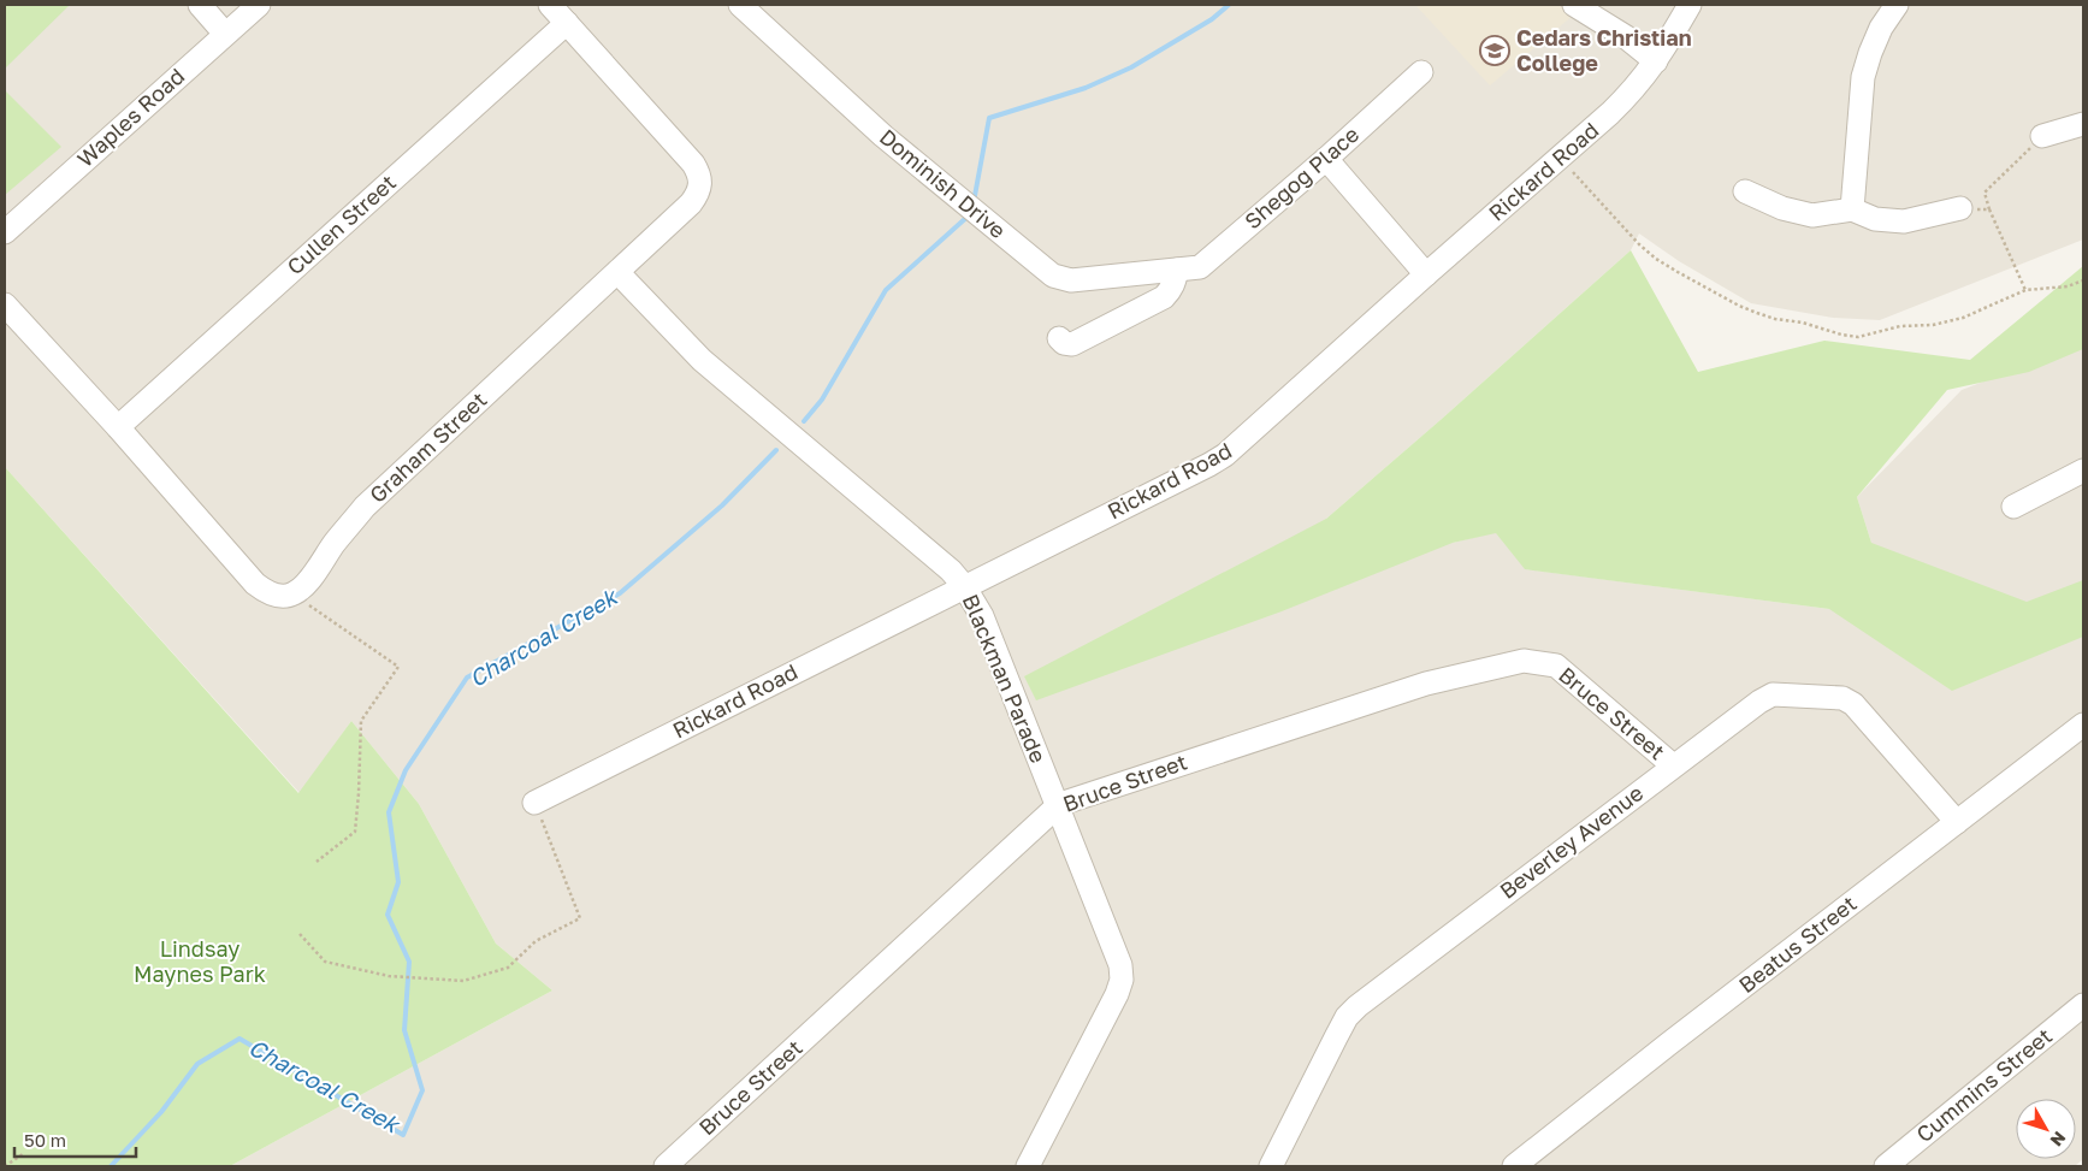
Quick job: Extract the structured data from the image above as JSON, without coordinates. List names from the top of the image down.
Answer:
{
  "streets": {
    "street": [
      "Waples Road",
      "Rickard Road",
      "Shegog Place",
      "Dominish Drive",
      "Cullen Street",
      "Graham Street",
      "Blackman Parade",
      "Bruce Street",
      "Beverley Avenue",
      "Beatus Street",
      "Cummins Street"
    ]
  },
  "crossings": [
    ["Rickard Road", "Blackman Parade"],
    ["Shegog Place", "Dominish Drive"],
    ["Cullen Street", "Graham Street"],
    ["Graham Street", "Blackman Parade"],
    ["Blackman Parade", "Bruce Street"],
    ["Bruce Street", "Beverley Avenue"],
    ["Beverley Avenue", "Beatus Street"]
  ],
  "water": ["Charcoal Creek"],
  "parks": ["Lindsay Maynes Park"],
  "places": {
    "school or university": ["Cedars Christian College"]
  },
  "scale_bar": "50 m",
  "north": "bottom right"
}
